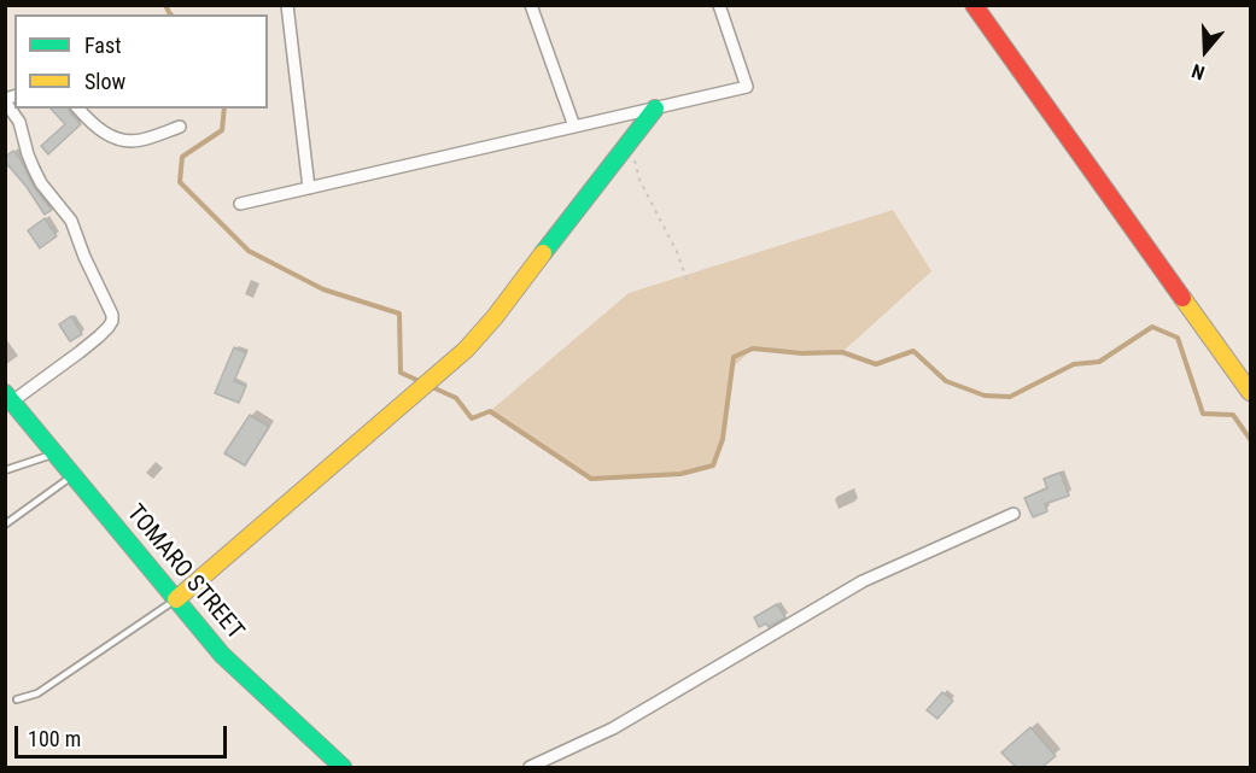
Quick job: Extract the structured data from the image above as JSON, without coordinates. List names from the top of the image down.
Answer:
{
  "streets": {
    "main road": ["TOMARO STREET"]
  },
  "legend": ["Fast", "Slow"],
  "scale_bar": "100 m",
  "north": "bottom"
}
